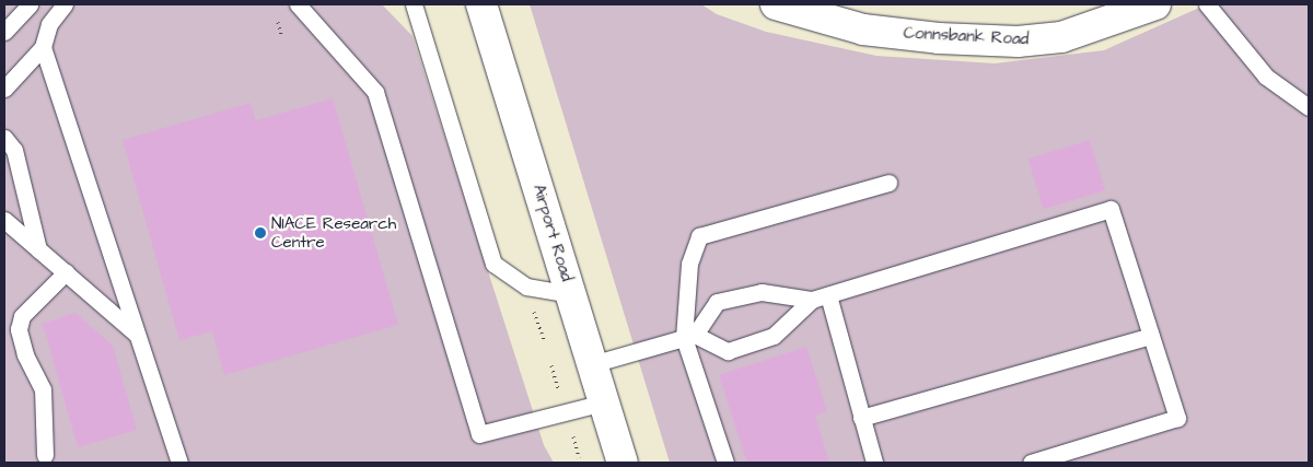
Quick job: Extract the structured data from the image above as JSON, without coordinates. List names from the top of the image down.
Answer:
{
  "streets": {
    "street": ["Connsbank Road", "Airport Road"]
  },
  "places": ["NIACE Research Centre"]
}
